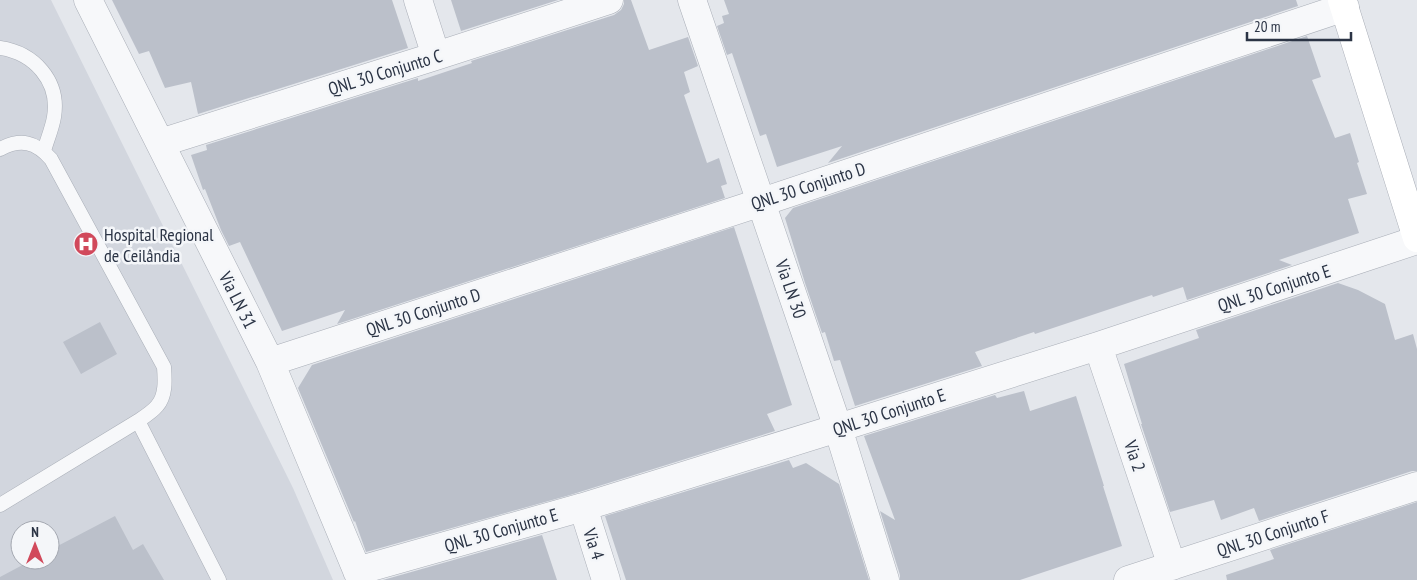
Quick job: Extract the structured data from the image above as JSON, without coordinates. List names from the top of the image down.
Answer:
{
  "streets": {
    "street": [
      "QNL 30 Conjunto C",
      "QNL 30 Conjunto D",
      "QNL 30 Conjunto E",
      "Via LN 30",
      "Via LN 31",
      "Via 2",
      "QNL 30 Conjunto F",
      "Via 4"
    ]
  },
  "crossings": [
    ["QNL 30 Conjunto C", "Via LN 31"],
    ["QNL 30 Conjunto D", "Via LN 30"],
    ["QNL 30 Conjunto D", "Via LN 31"],
    ["QNL 30 Conjunto E", "Via LN 30"],
    ["QNL 30 Conjunto E", "Via LN 31"],
    ["QNL 30 Conjunto E", "Via 2"],
    ["QNL 30 Conjunto E", "Via 4"],
    ["Via 2", "QNL 30 Conjunto F"]
  ],
  "places": {
    "hospital": ["Hospital Regional de Ceilândia"]
  },
  "scale_bar": "20 m",
  "north": "top"
}
